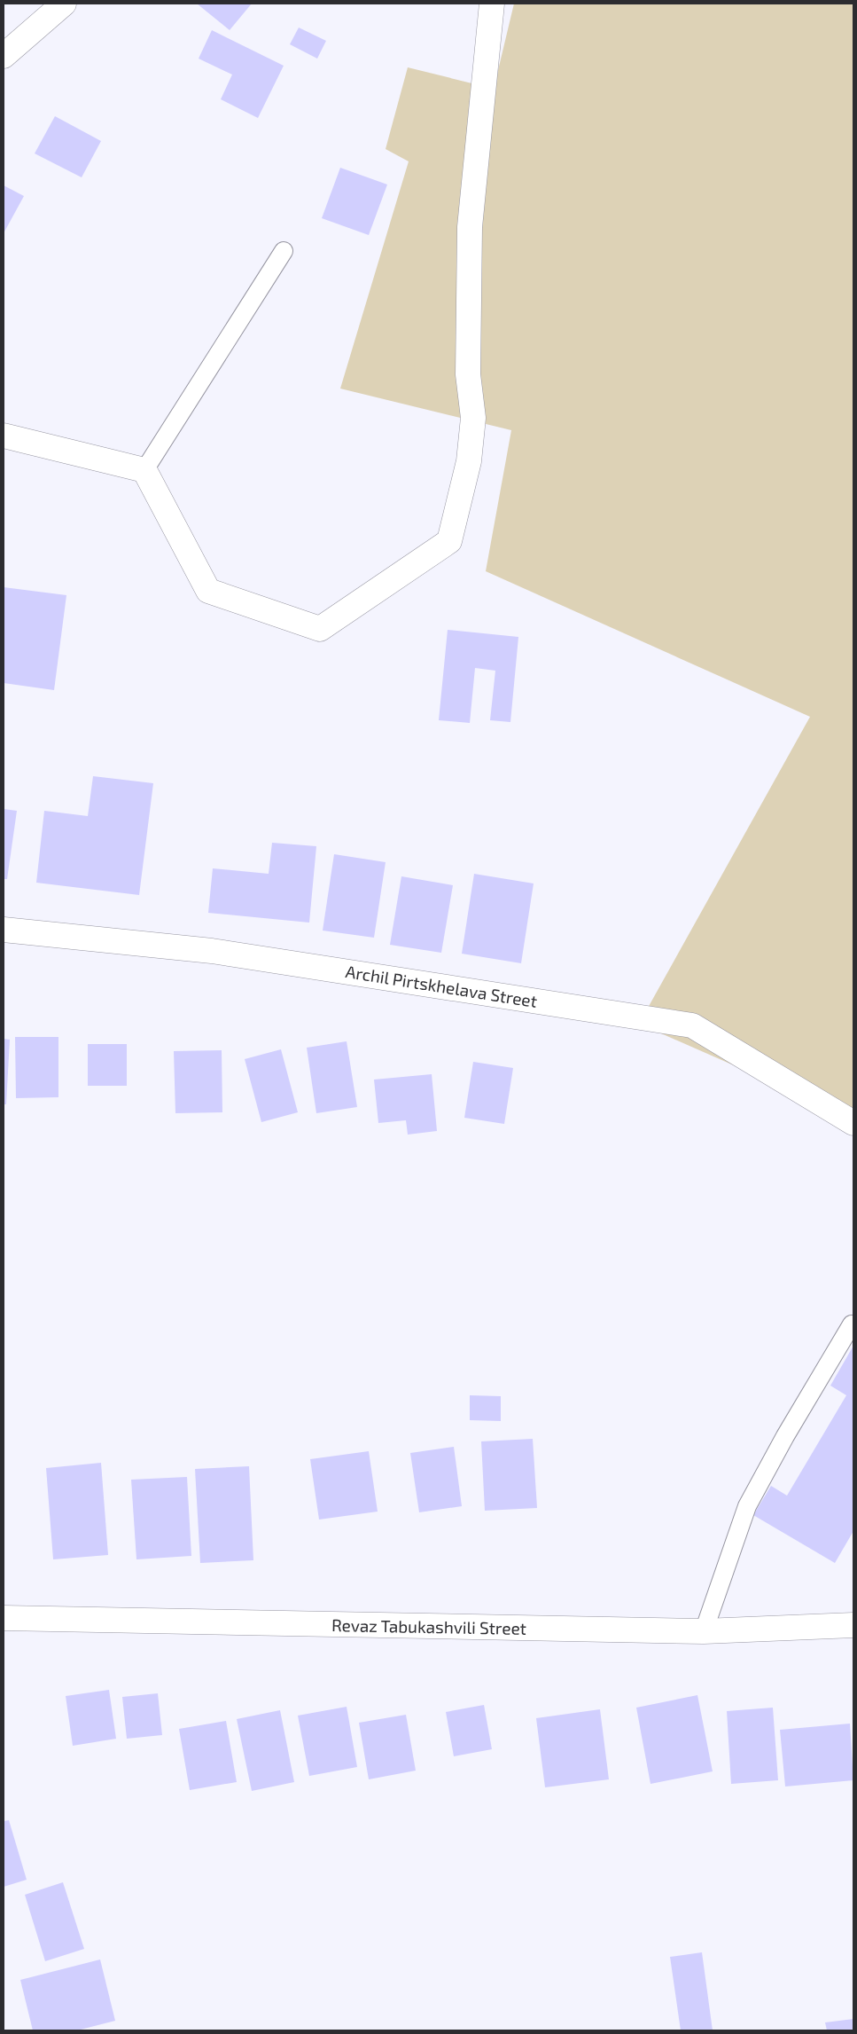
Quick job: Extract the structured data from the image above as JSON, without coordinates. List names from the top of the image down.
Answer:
{
  "streets": {
    "street": ["Archil Pirtskhelava Street", "Revaz Tabukashvili Street"]
  }
}
